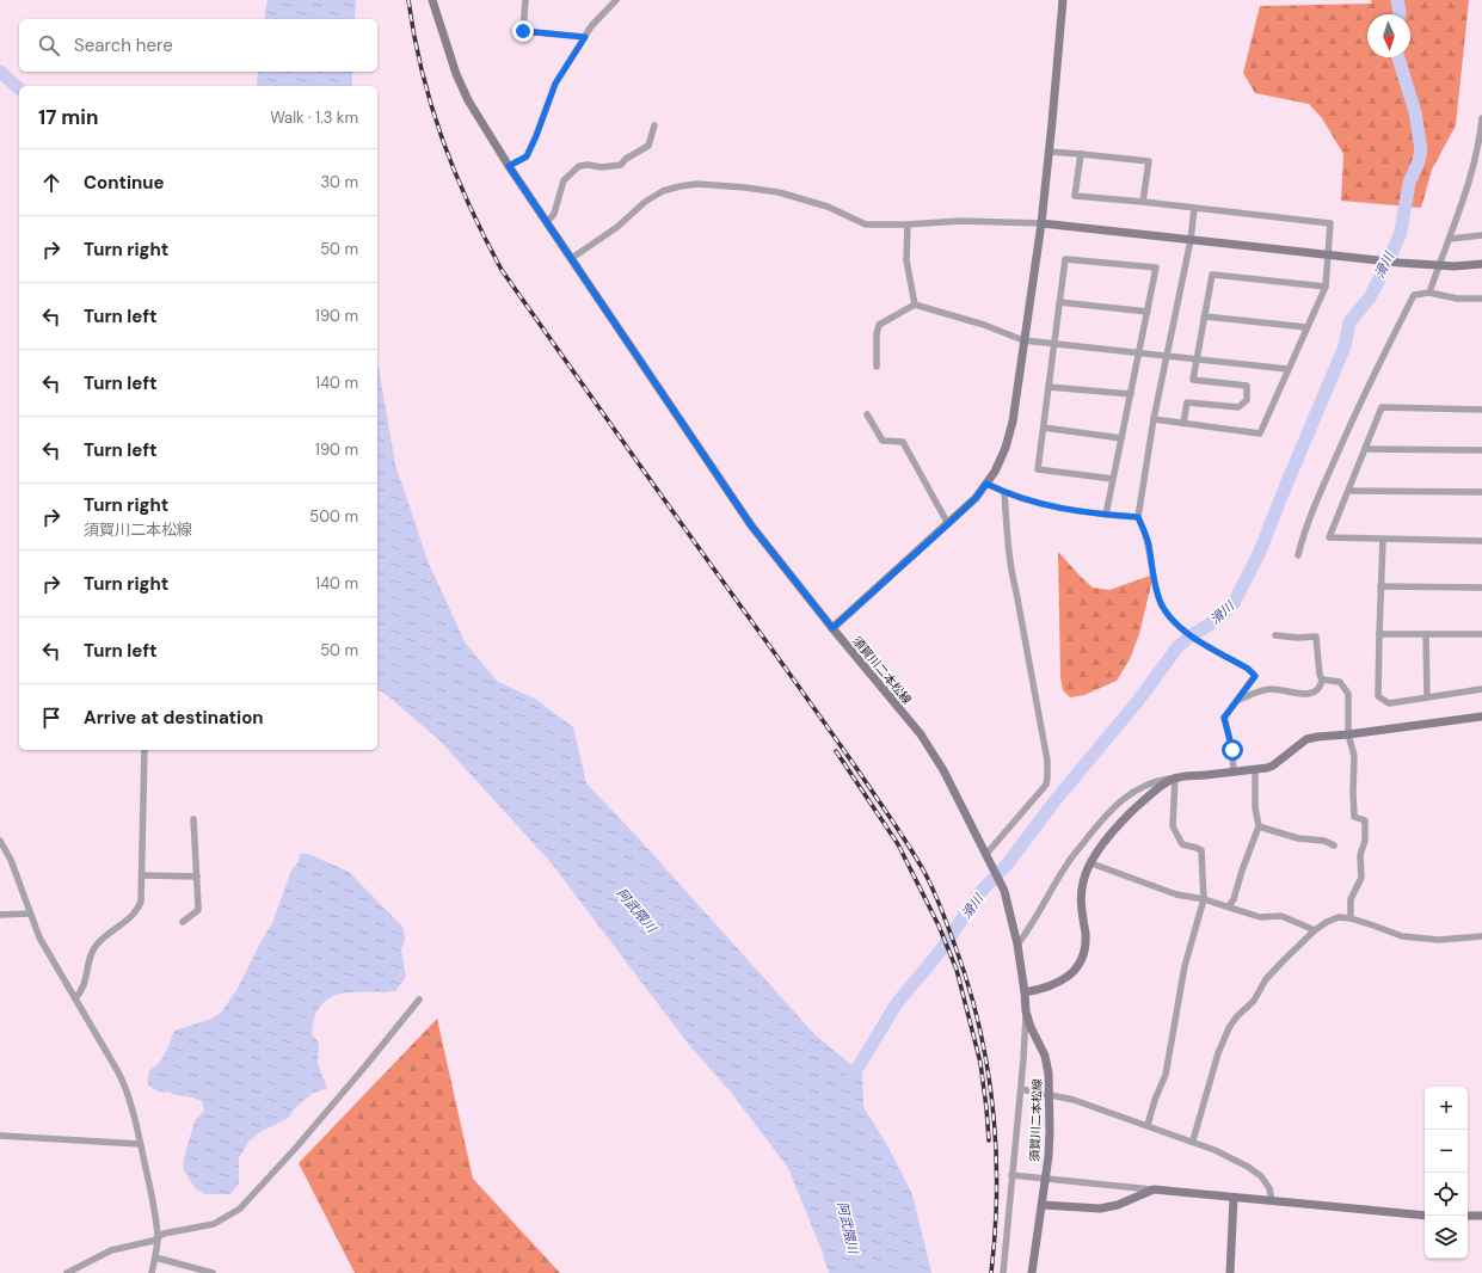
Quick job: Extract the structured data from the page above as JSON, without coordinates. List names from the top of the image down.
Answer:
{
  "streets": {
    "street": ["須賀川二本松線"]
  },
  "water": ["滑川", "阿武隈川"],
  "north": "bottom",
  "page": {
    "search": "Search here",
    "heading": ["17 min", "Walk · 1.3 km"],
    "list": [
      ["Continue", "30 m"],
      ["Turn right", "50 m"],
      ["Turn left", "190 m"],
      ["Turn left", "140 m"],
      ["Turn left", "190 m"],
      ["Turn right", "須賀川二本松線", "500 m"],
      ["Turn right", "140 m"],
      ["Turn left", "50 m"],
      "Arrive at destination"
    ],
    "map_buttons": ["+", "−"]
  }
}
